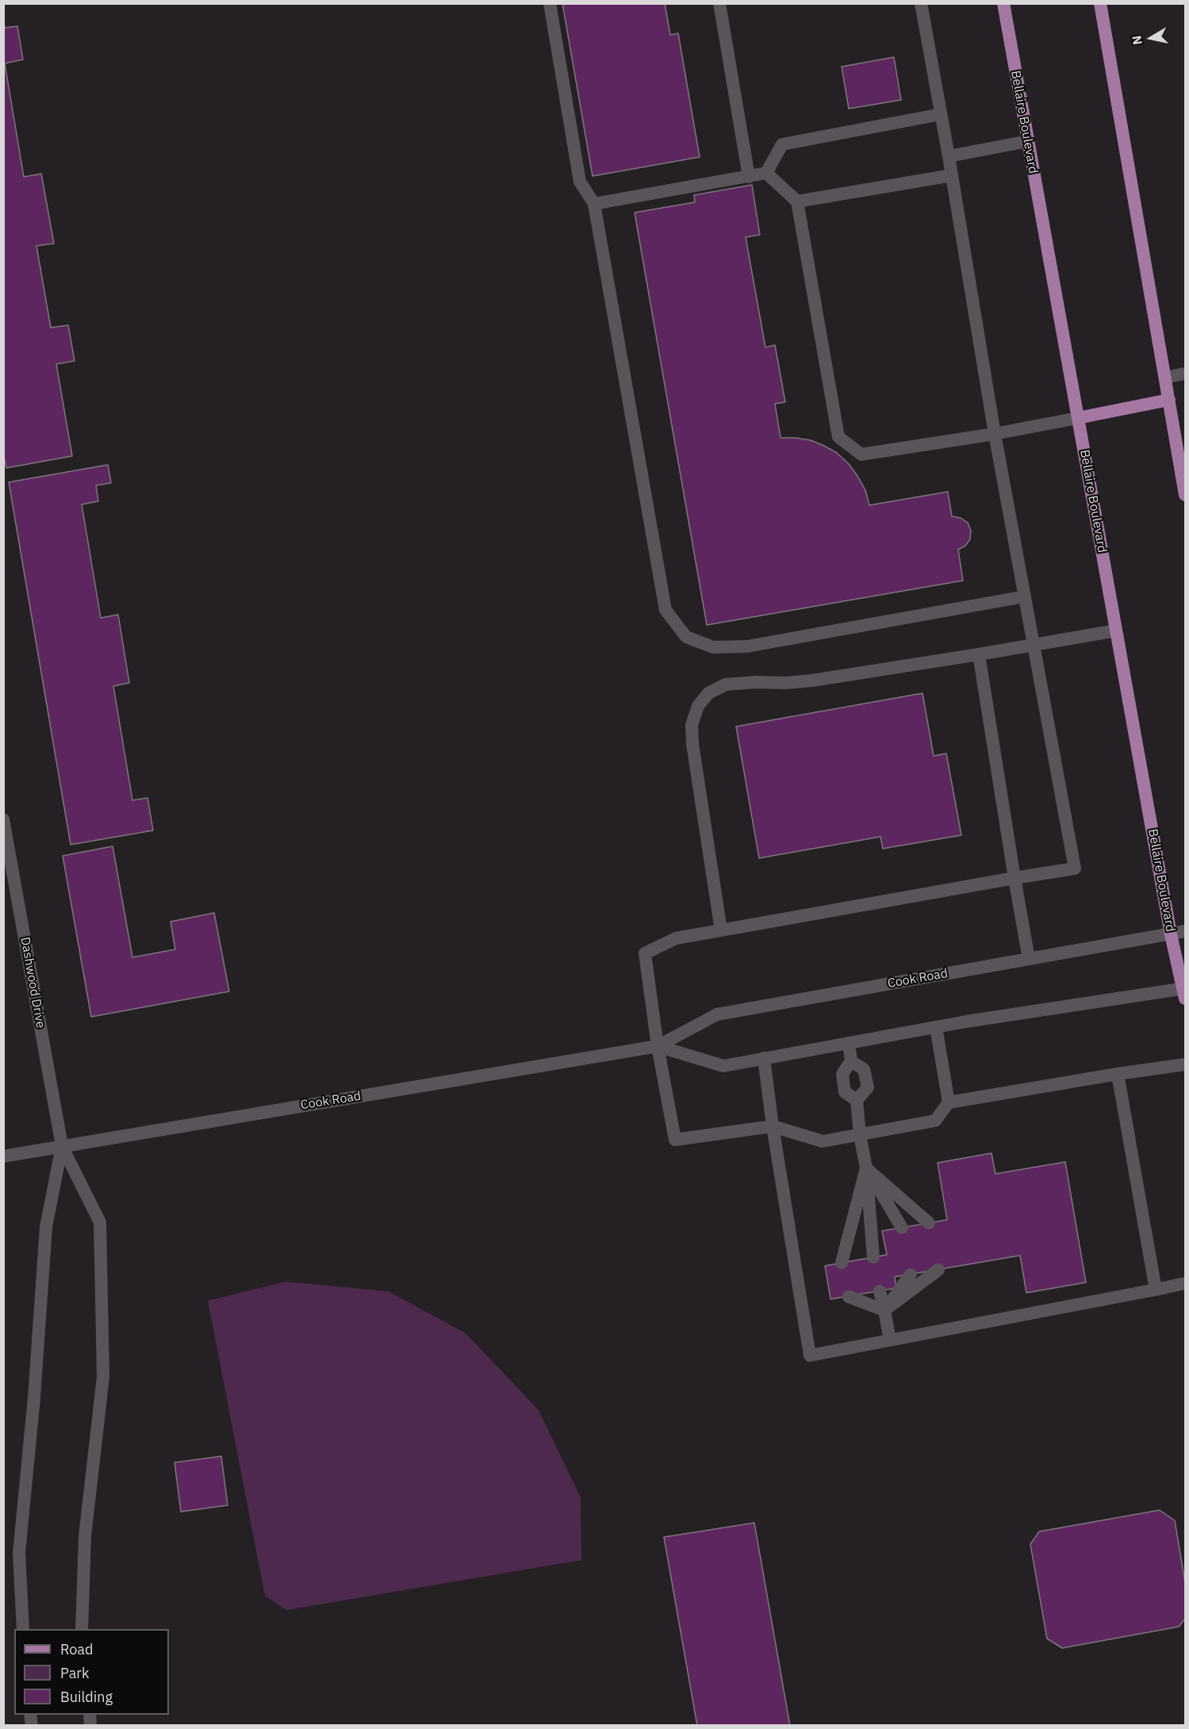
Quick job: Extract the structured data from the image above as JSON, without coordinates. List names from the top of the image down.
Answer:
{
  "streets": {
    "main road": ["Bellaire Boulevard"],
    "street": ["Cook Road", "Dashwood Drive"]
  },
  "crossings": [
    ["Bellaire Boulevard", "Cook Road"],
    ["Cook Road", "Dashwood Drive"]
  ],
  "legend": ["Road", "Park", "Building"],
  "north": "left"
}
